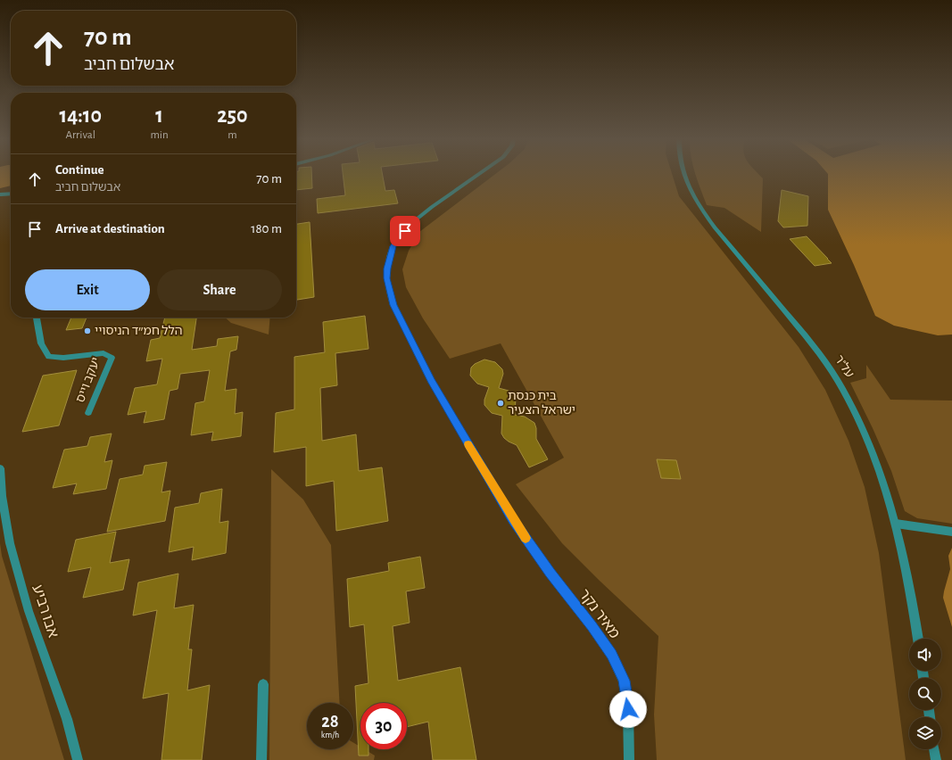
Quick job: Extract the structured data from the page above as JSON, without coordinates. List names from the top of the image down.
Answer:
{
  "streets": {
    "street": [
      "על\"ר",
      "יעקב וייס",
      "אבו רביע",
      "מאיר נקר"
    ]
  },
  "places": ["הלל חמ״ד הניסויי", "בית כנסת ישראל הצעיר"],
  "page": {
    "turn": ["70 m", "אבשלום חביב"],
    "eta": [
      "14:10",
      "Arrival",
      "1",
      "min",
      "250",
      "m"
    ],
    "list": [
      {
        "name": "Continue",
        "note": "אבשלום חביב",
        "value": "70 m"
      },
      {
        "name": "Arrive at destination",
        "value": "180 m"
      }
    ],
    "buttons": ["Exit", "Share"],
    "speed": "28 km/h",
    "limit": "30"
  }
}
